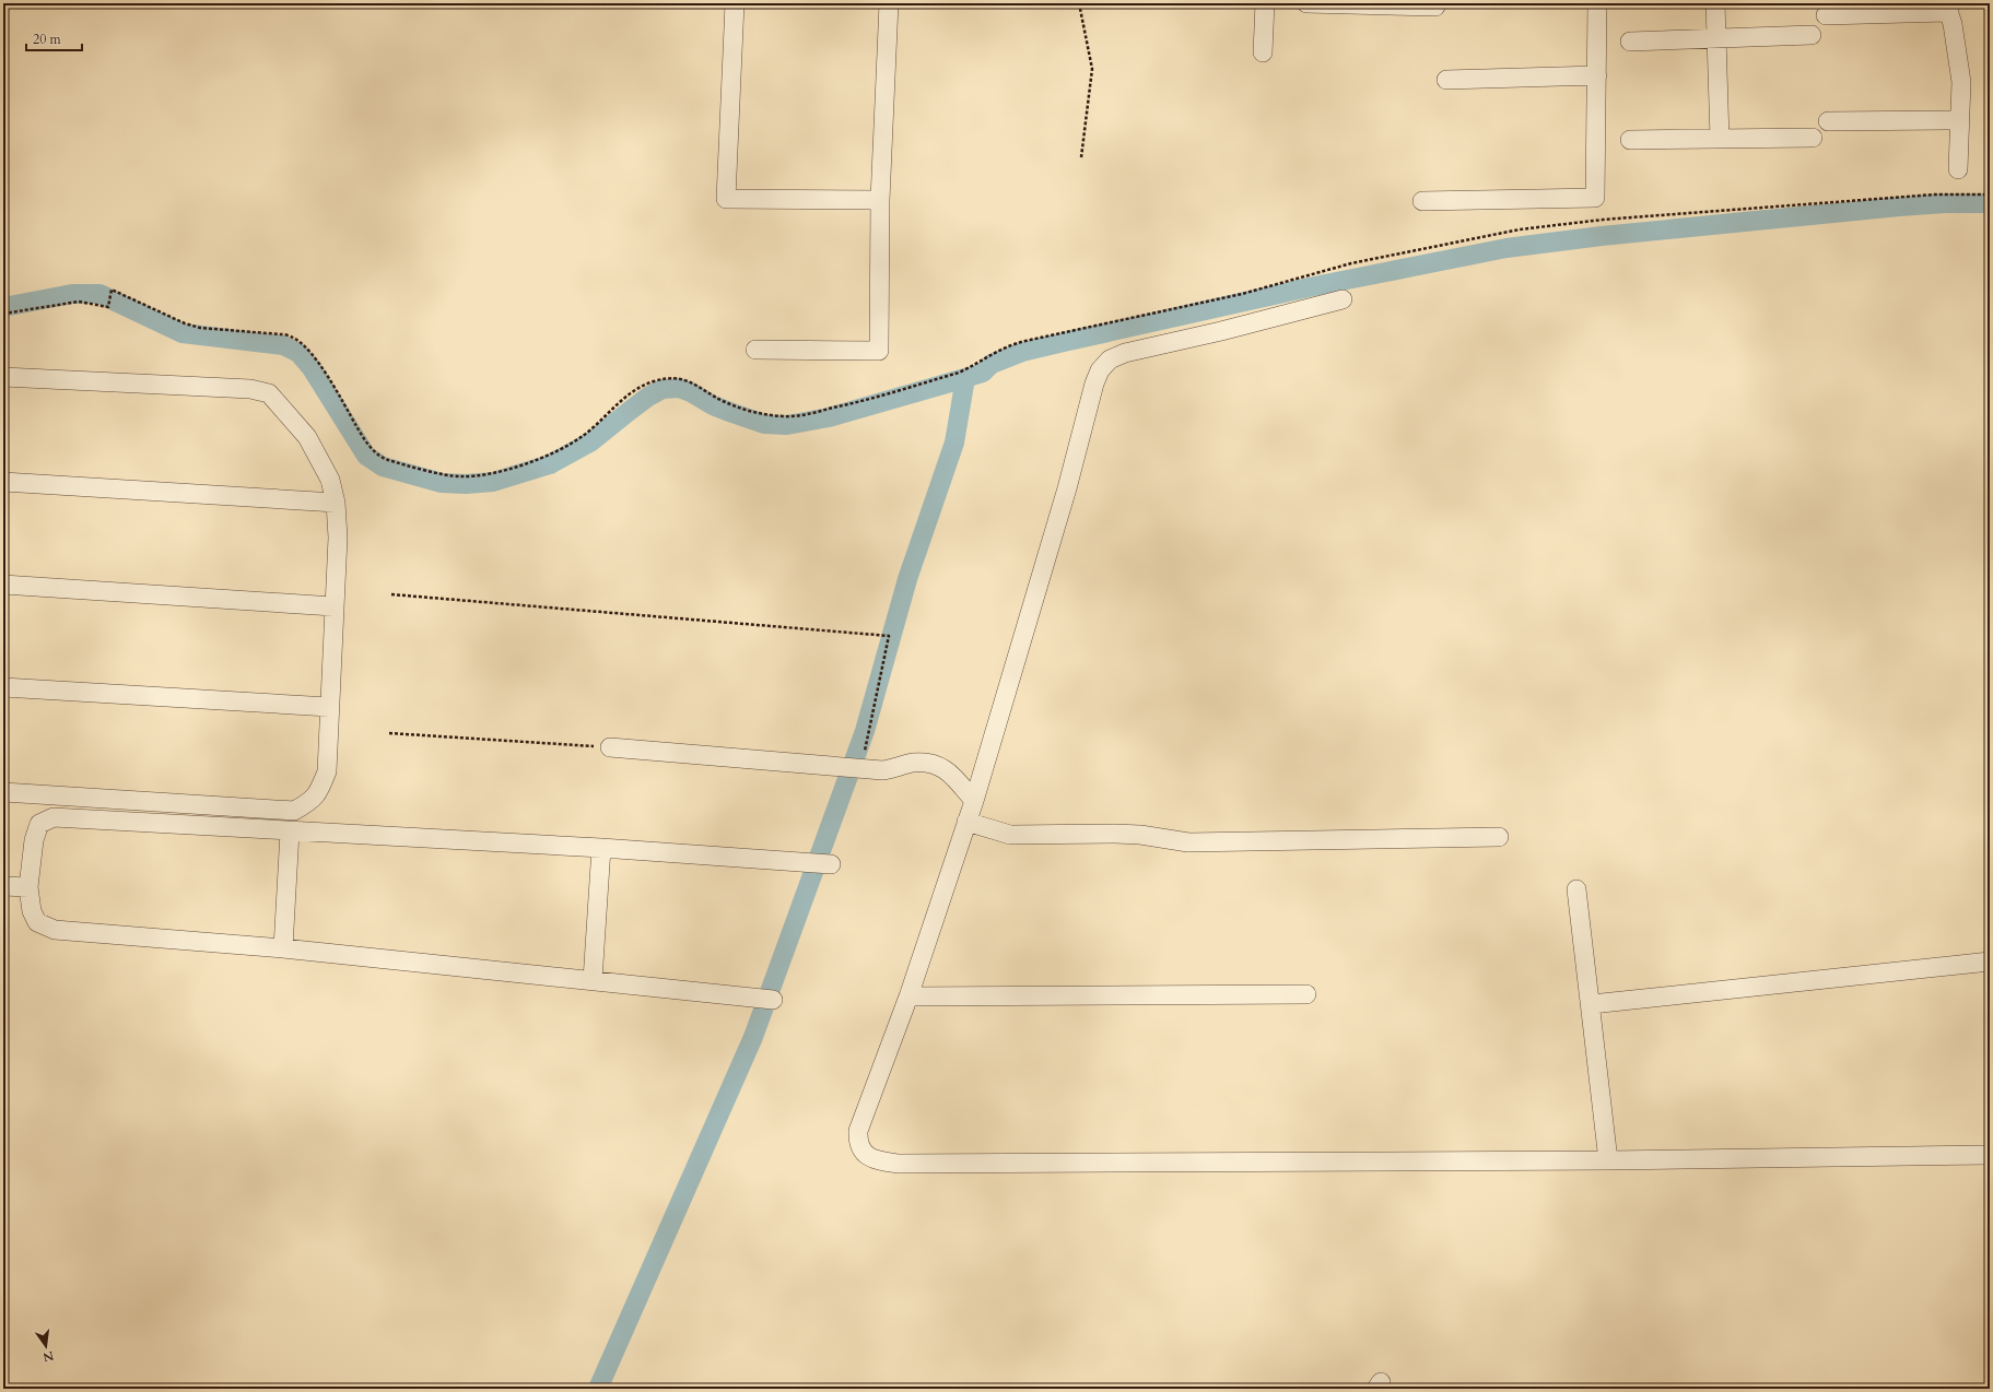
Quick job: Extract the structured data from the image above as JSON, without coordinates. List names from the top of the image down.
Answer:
{
  "scale_bar": "20 m",
  "north": "bottom"
}
